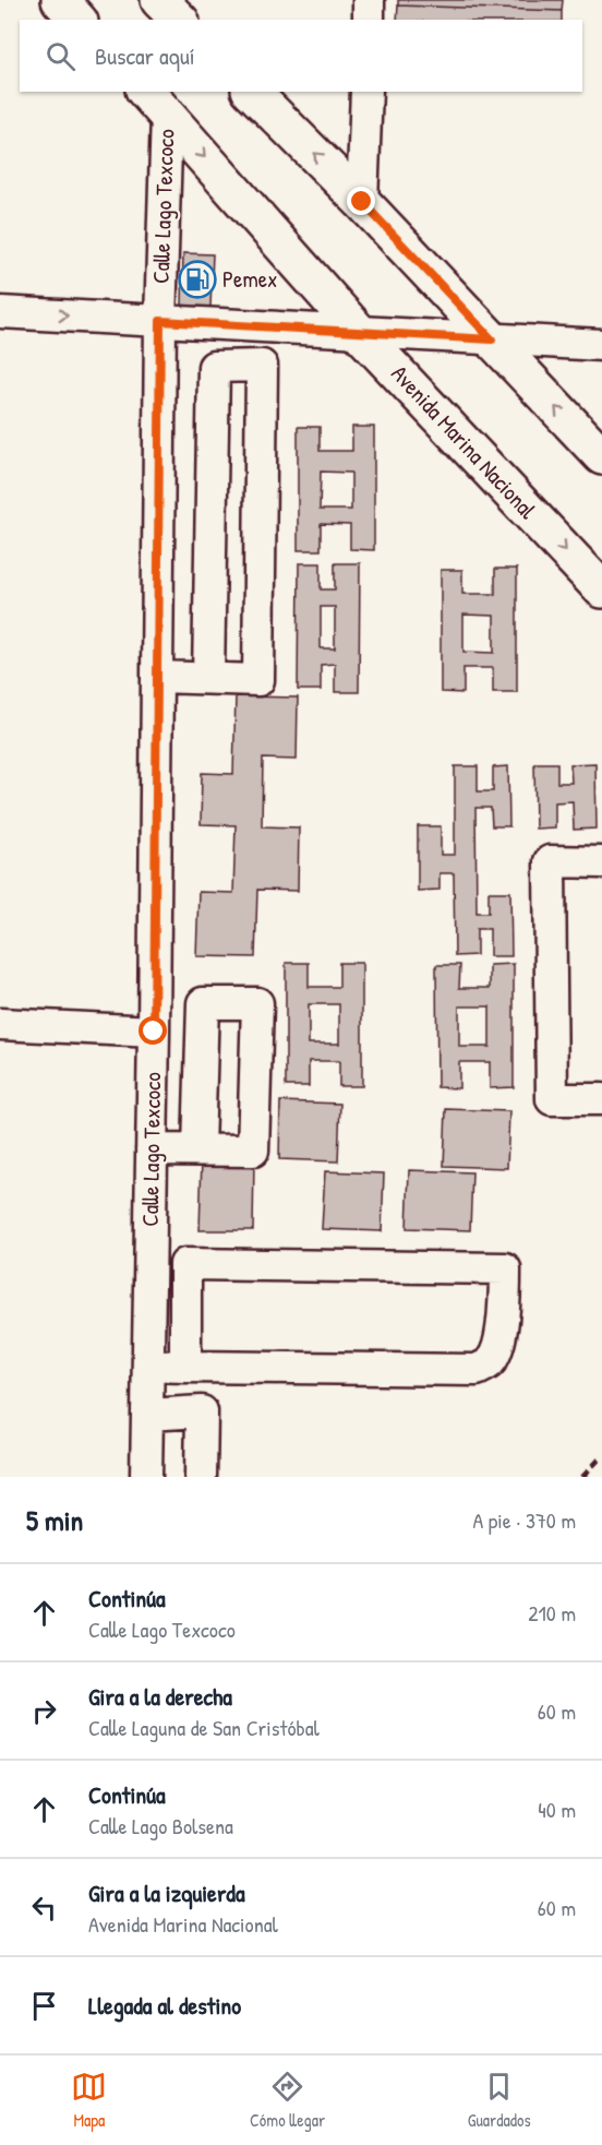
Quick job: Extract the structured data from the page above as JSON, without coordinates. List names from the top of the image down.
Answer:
{
  "streets": {
    "main road": ["Avenida Marina Nacional"],
    "street": ["Calle Lago Texcoco"]
  },
  "crossings": [
    ["Calle Lago Texcoco", "Avenida Marina Nacional"]
  ],
  "places": {
    "fuel station": ["Pemex"]
  },
  "page": {
    "search": "Buscar aquí",
    "heading": ["5 min", "A pie · 370 m"],
    "list": [
      ["Continúa", "Calle Lago Texcoco", "210 m"],
      ["Gira a la derecha", "Calle Laguna de San Cristóbal", "60 m"],
      ["Continúa", "Calle Lago Bolsena", "40 m"],
      ["Gira a la izquierda", "Avenida Marina Nacional", "60 m"],
      "Llegada al destino"
    ],
    "nav": ["Mapa", "Cómo llegar", "Guardados"]
  }
}
